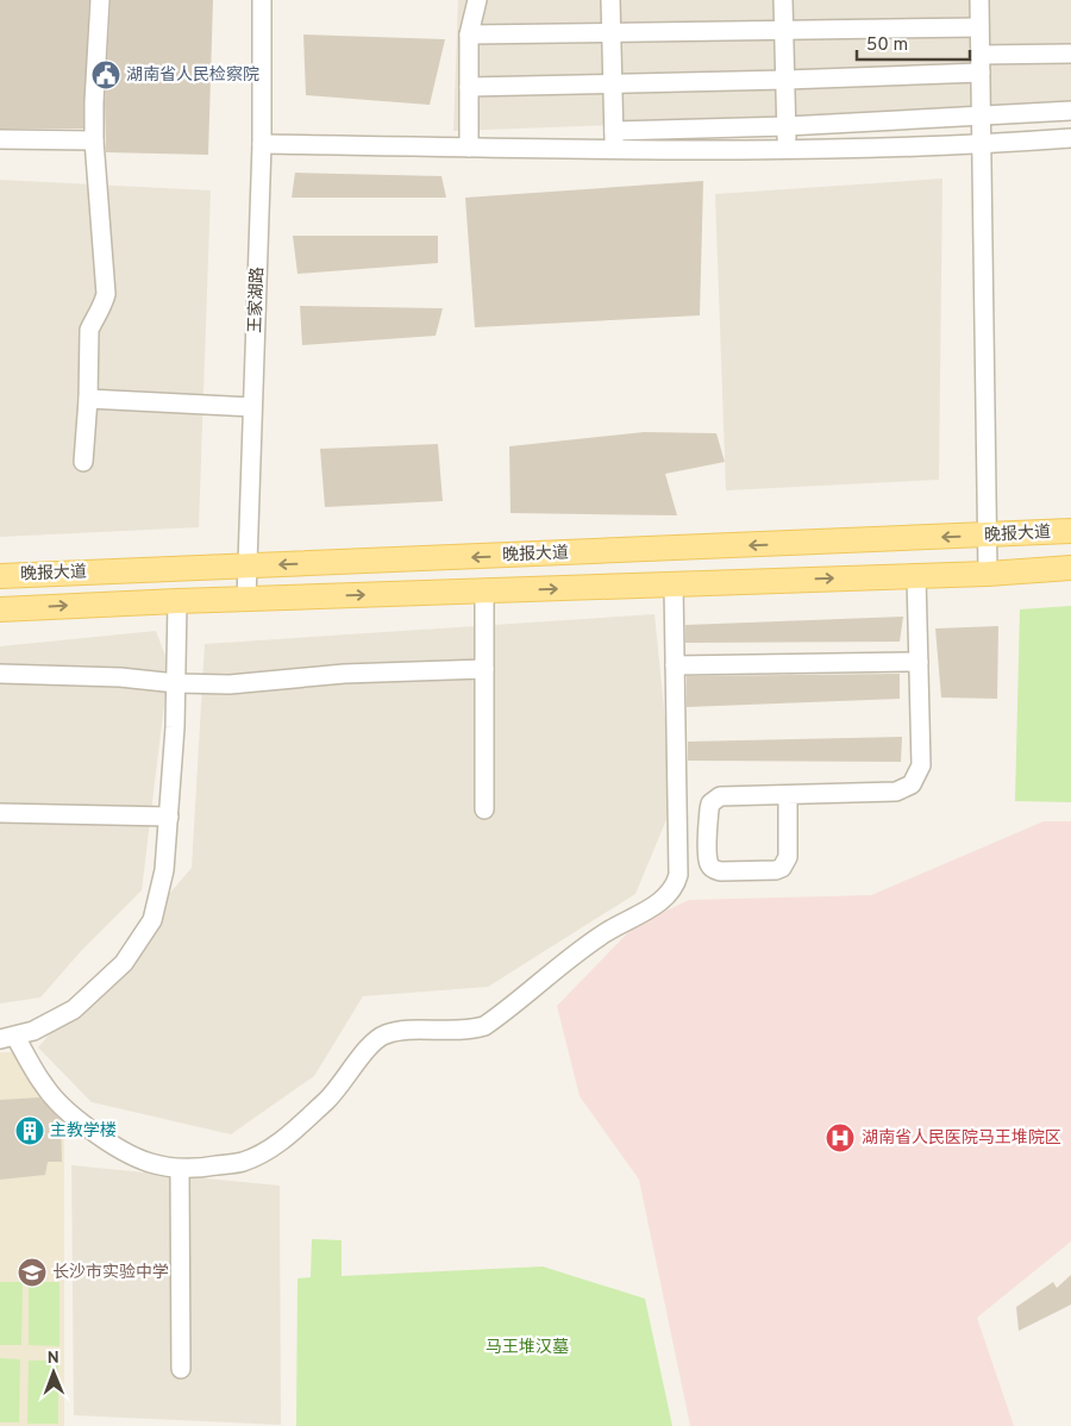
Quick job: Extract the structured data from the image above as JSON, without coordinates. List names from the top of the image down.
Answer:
{
  "streets": {
    "main road": ["晚报大道"],
    "street": ["王家湖路"]
  },
  "crossings": [
    ["王家湖路", "晚报大道"]
  ],
  "parks": ["马王堆汉墓"],
  "places": {
    "public building": ["湖南省人民检察院"],
    "building": ["主教学楼"],
    "hospital": ["湖南省人民医院马王堆院区"],
    "school or university": ["长沙市实验中学"]
  },
  "scale_bar": "50 m",
  "north": "top"
}
